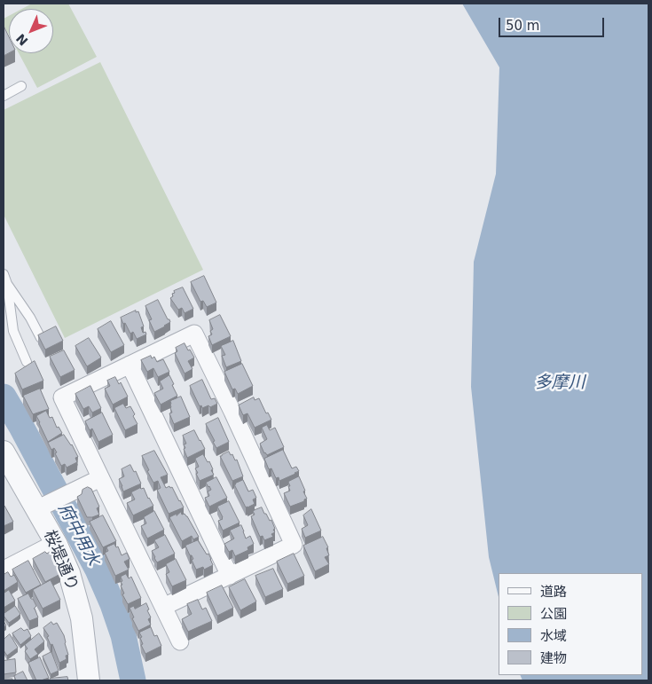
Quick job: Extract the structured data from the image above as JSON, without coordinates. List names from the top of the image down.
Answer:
{
  "streets": {
    "street": ["桜堤通り"]
  },
  "water": ["多摩川", "府中用水"],
  "legend": [
    "道路",
    "公園",
    "水域",
    "建物"
  ],
  "scale_bar": "50 m",
  "north": "bottom left"
}
